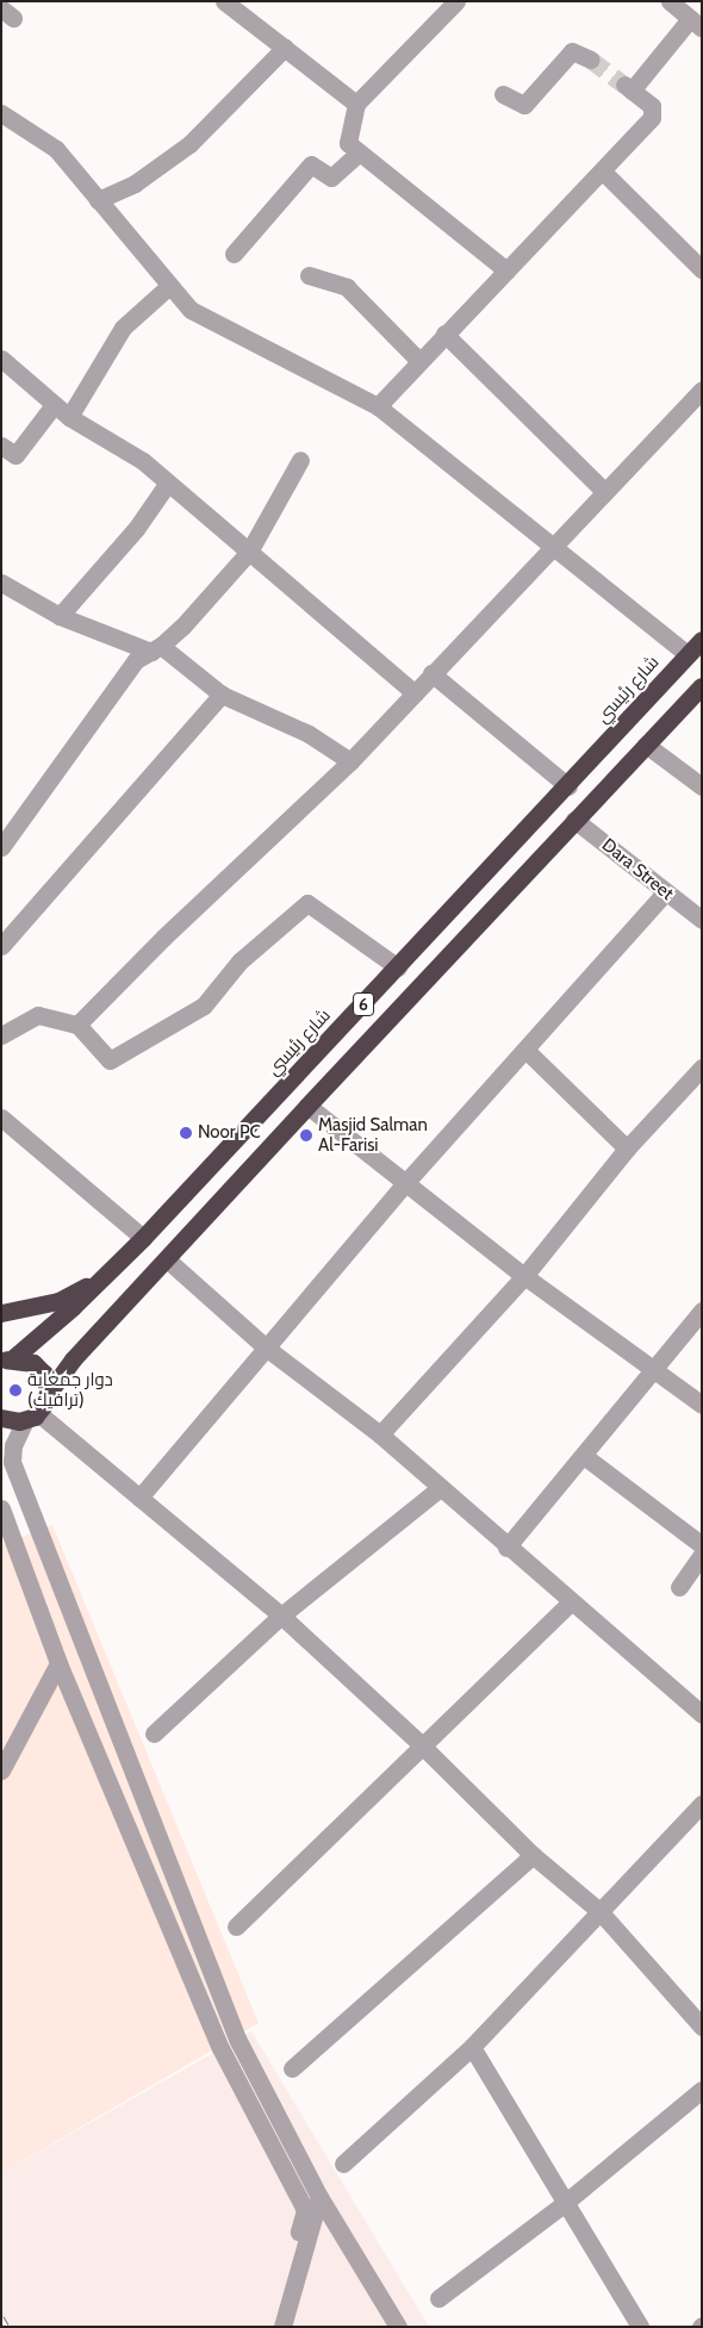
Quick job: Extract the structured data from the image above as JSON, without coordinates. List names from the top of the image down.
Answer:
{
  "streets": {
    "highway": ["شارع رئيسي", "6"],
    "street": ["Dara Street"]
  },
  "crossings": [
    ["Dara Street", "6"]
  ],
  "places": ["Noor PC", "Masjid Salman Al-Farisi", "دوار جمعاية (ترافيك)"]
}
